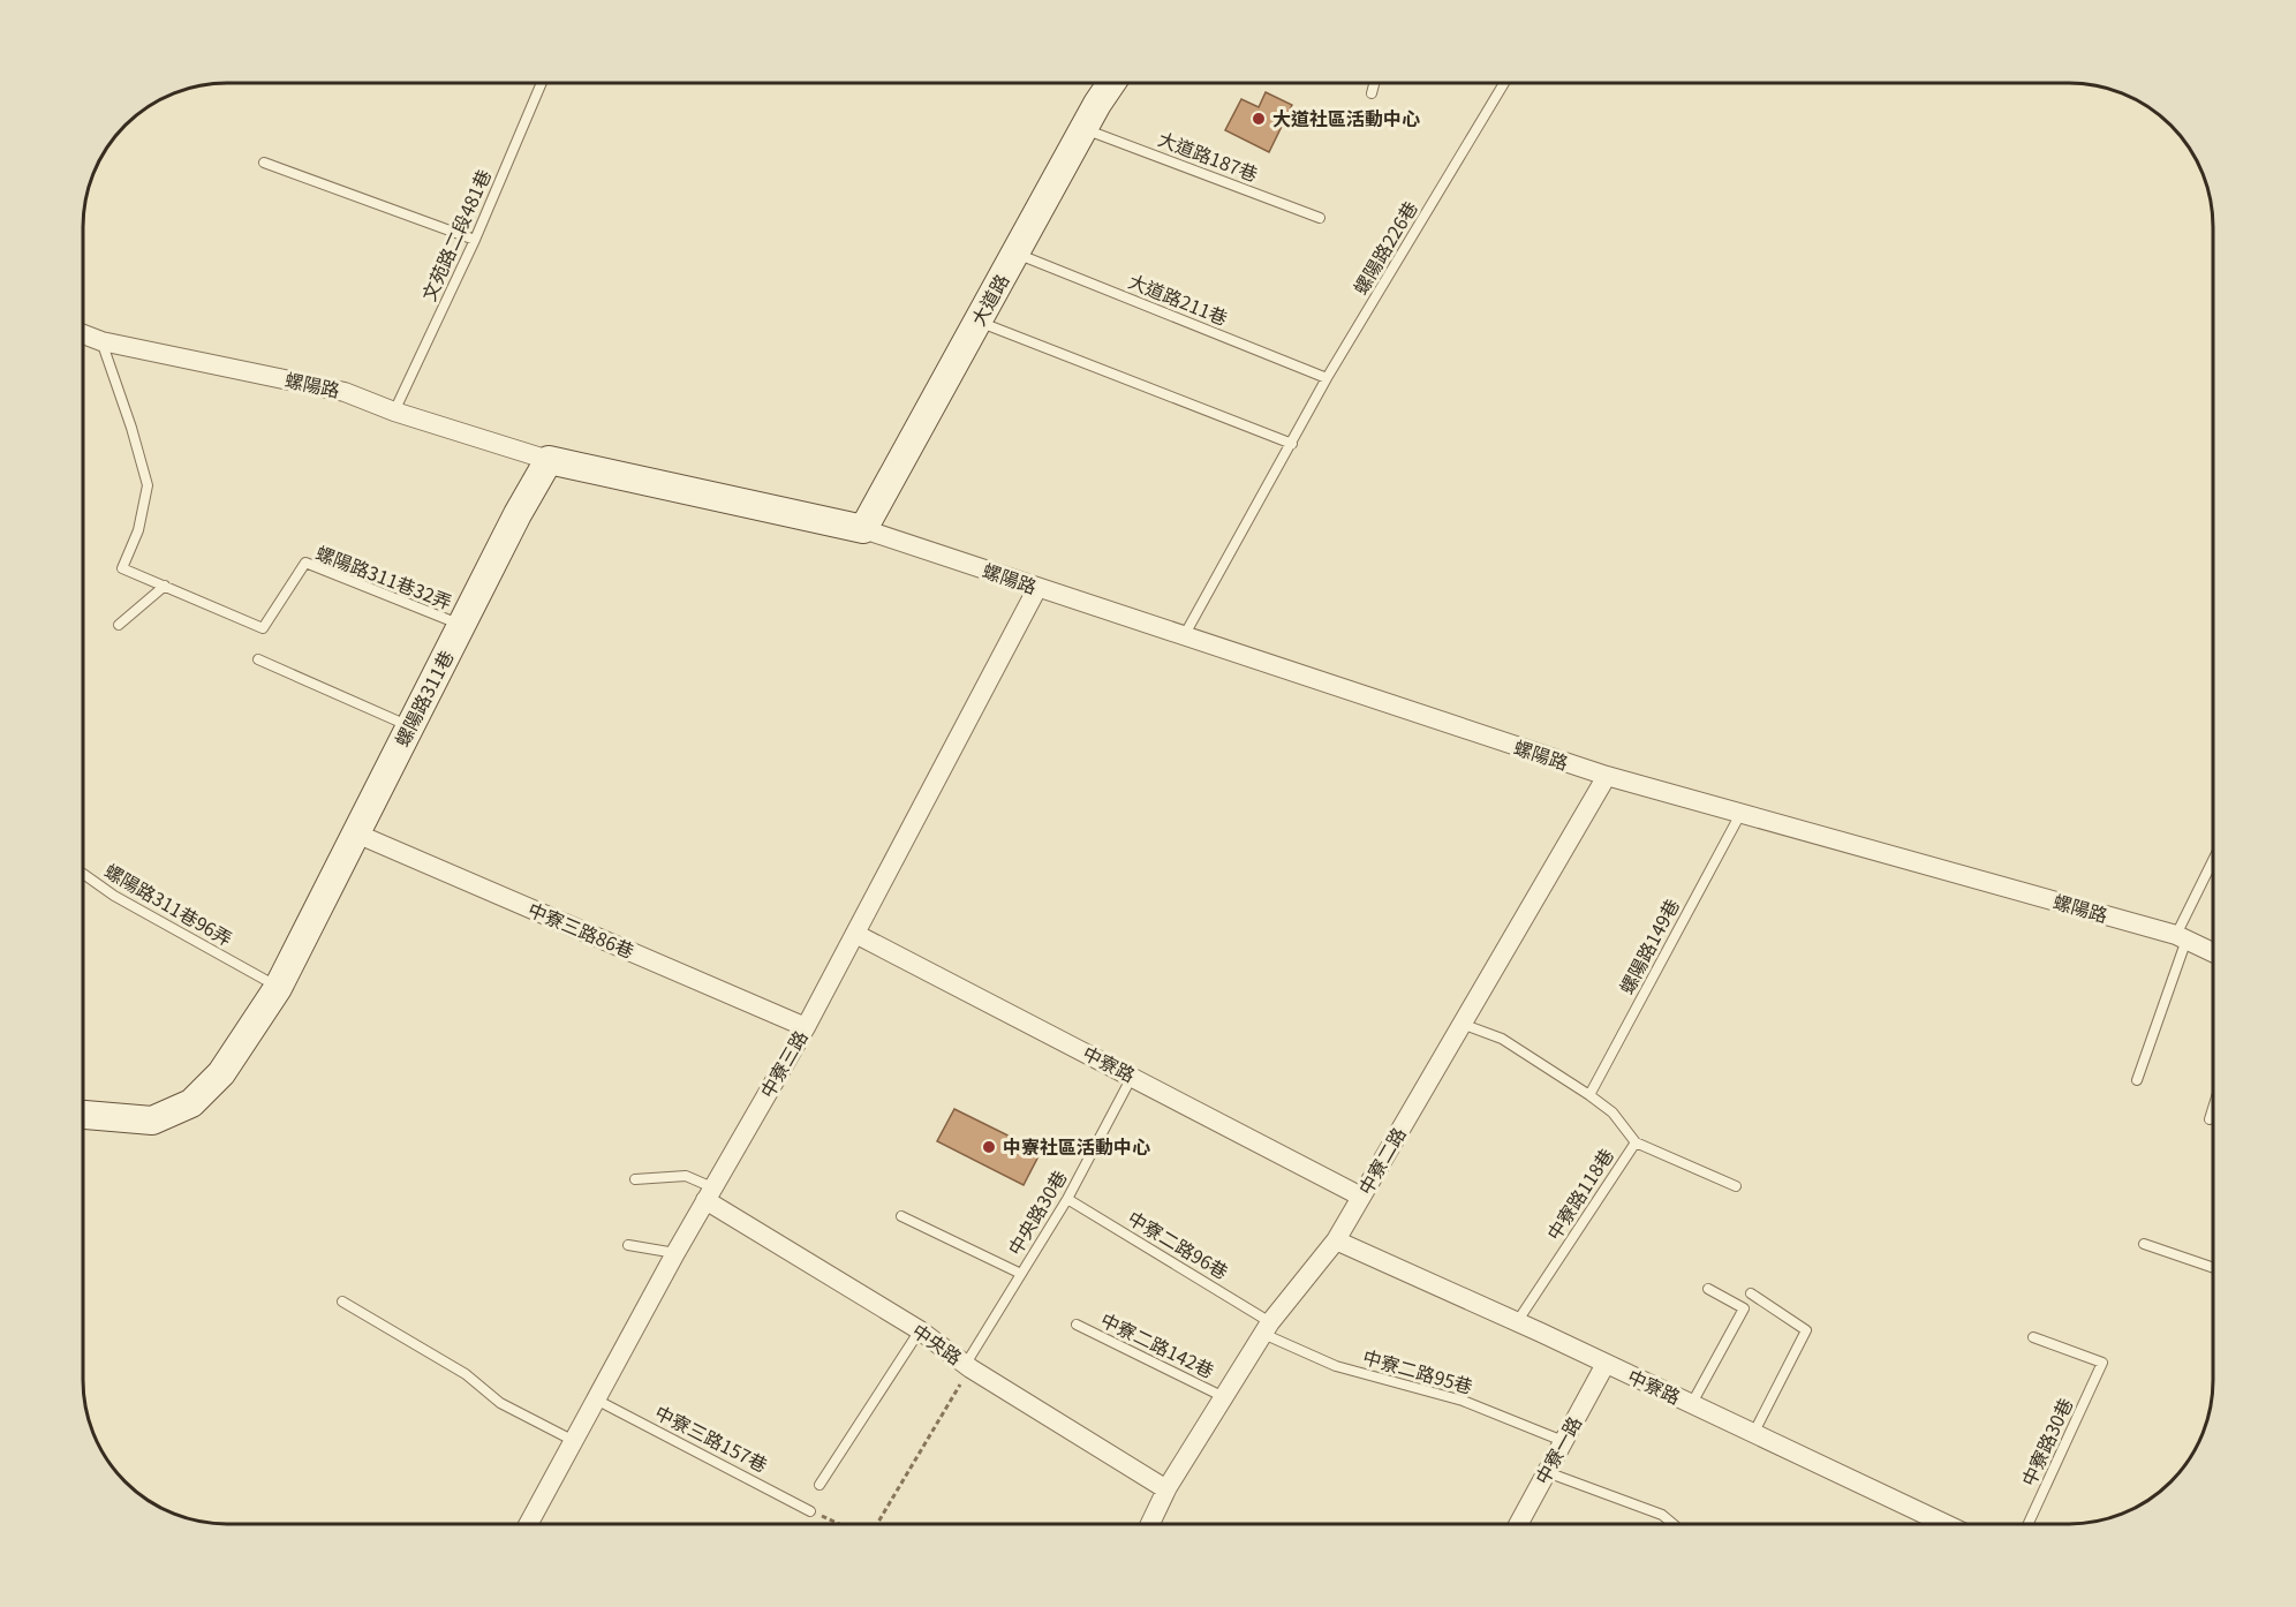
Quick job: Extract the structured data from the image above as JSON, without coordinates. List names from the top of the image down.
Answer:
{
  "streets": {
    "street": [
      "大道路",
      "螺陽路",
      "螺陽路311巷",
      "中寮三路86巷",
      "中寮三路",
      "中寮路",
      "中寮二路",
      "中央路",
      "中寮一路"
    ],
    "lane": [
      "大道路187巷",
      "文苑路二段481巷",
      "螺陽路226巷",
      "大道路211巷",
      "螺陽路311巷32弄",
      "螺陽路311巷96弄",
      "螺陽路149巷",
      "中寮路118巷",
      "中央路30巷",
      "中寮二路96巷",
      "中寮二路142巷",
      "中寮二路95巷",
      "中寮三路157巷",
      "中寮路30巷"
    ]
  },
  "crossings": [
    ["大道路187巷", "大道路"],
    ["文苑路二段481巷", "螺陽路"],
    ["螺陽路226巷", "大道路211巷"],
    ["螺陽路226巷", "螺陽路"],
    ["大道路", "大道路211巷"],
    ["大道路", "螺陽路"],
    ["螺陽路", "螺陽路311巷32弄"],
    ["螺陽路", "螺陽路311巷"],
    ["螺陽路", "螺陽路149巷"],
    ["螺陽路", "中寮三路"],
    ["螺陽路", "中寮二路"],
    ["螺陽路311巷32弄", "螺陽路311巷"],
    ["螺陽路311巷", "螺陽路311巷96弄"],
    ["螺陽路311巷", "中寮三路86巷"],
    ["中寮三路86巷", "中寮三路"],
    ["中寮三路", "中寮路"],
    ["中寮三路", "中央路"],
    ["中寮三路", "中寮三路157巷"],
    ["中寮路", "中寮二路"],
    ["中寮路", "中寮路118巷"],
    ["中寮路", "中央路30巷"],
    ["中寮路", "中寮一路"],
    ["中寮二路", "中寮二路96巷"],
    ["中寮二路", "中央路"],
    ["中寮二路", "中寮二路142巷"],
    ["中寮二路", "中寮二路95巷"],
    ["中央路30巷", "中寮二路96巷"],
    ["中央路30巷", "中央路"],
    ["中寮二路96巷", "中寮二路95巷"],
    ["中寮二路95巷", "中寮一路"]
  ],
  "places": ["大道社區活動中心", "中寮社區活動中心"]
}
